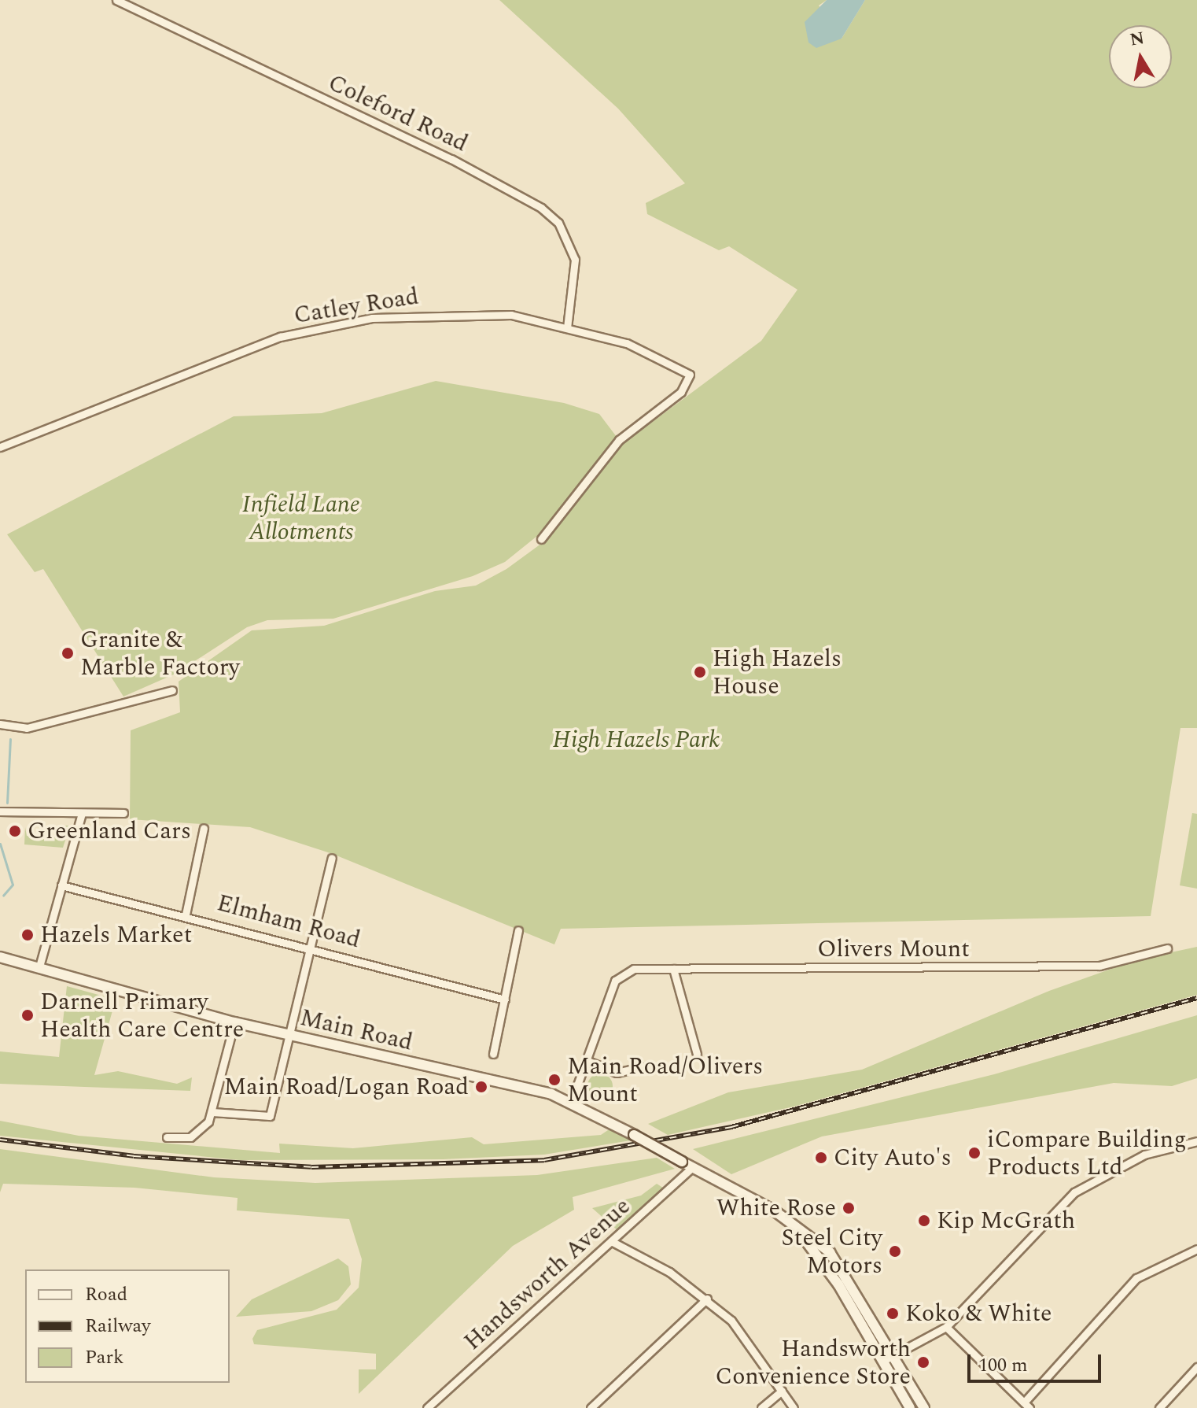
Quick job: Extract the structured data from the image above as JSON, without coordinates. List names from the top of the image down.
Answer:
{
  "streets": {
    "main road": ["Main Road"],
    "street": [
      "Coleford Road",
      "Catley Road",
      "Elmham Road",
      "Olivers Mount",
      "Handsworth Avenue"
    ]
  },
  "crossings": [
    ["Coleford Road", "Catley Road"],
    ["Main Road", "Handsworth Avenue"]
  ],
  "parks": ["Infield Lane Allotments", "High Hazels Park"],
  "places": [
    "Granite & Marble Factory",
    "High Hazels House",
    "Greenland Cars",
    "Hazels Market",
    "Darnell Primary Health Care Centre",
    "Main Road/Olivers Mount",
    "Main Road/Logan Road",
    "iCompare Building Products Ltd",
    "City Auto's",
    "White Rose",
    "Kip McGrath",
    "Steel City Motors",
    "Koko & White",
    "Handsworth Convenience Store"
  ],
  "legend": ["Road", "Railway", "Park"],
  "scale_bar": "100 m",
  "north": "top"
}
